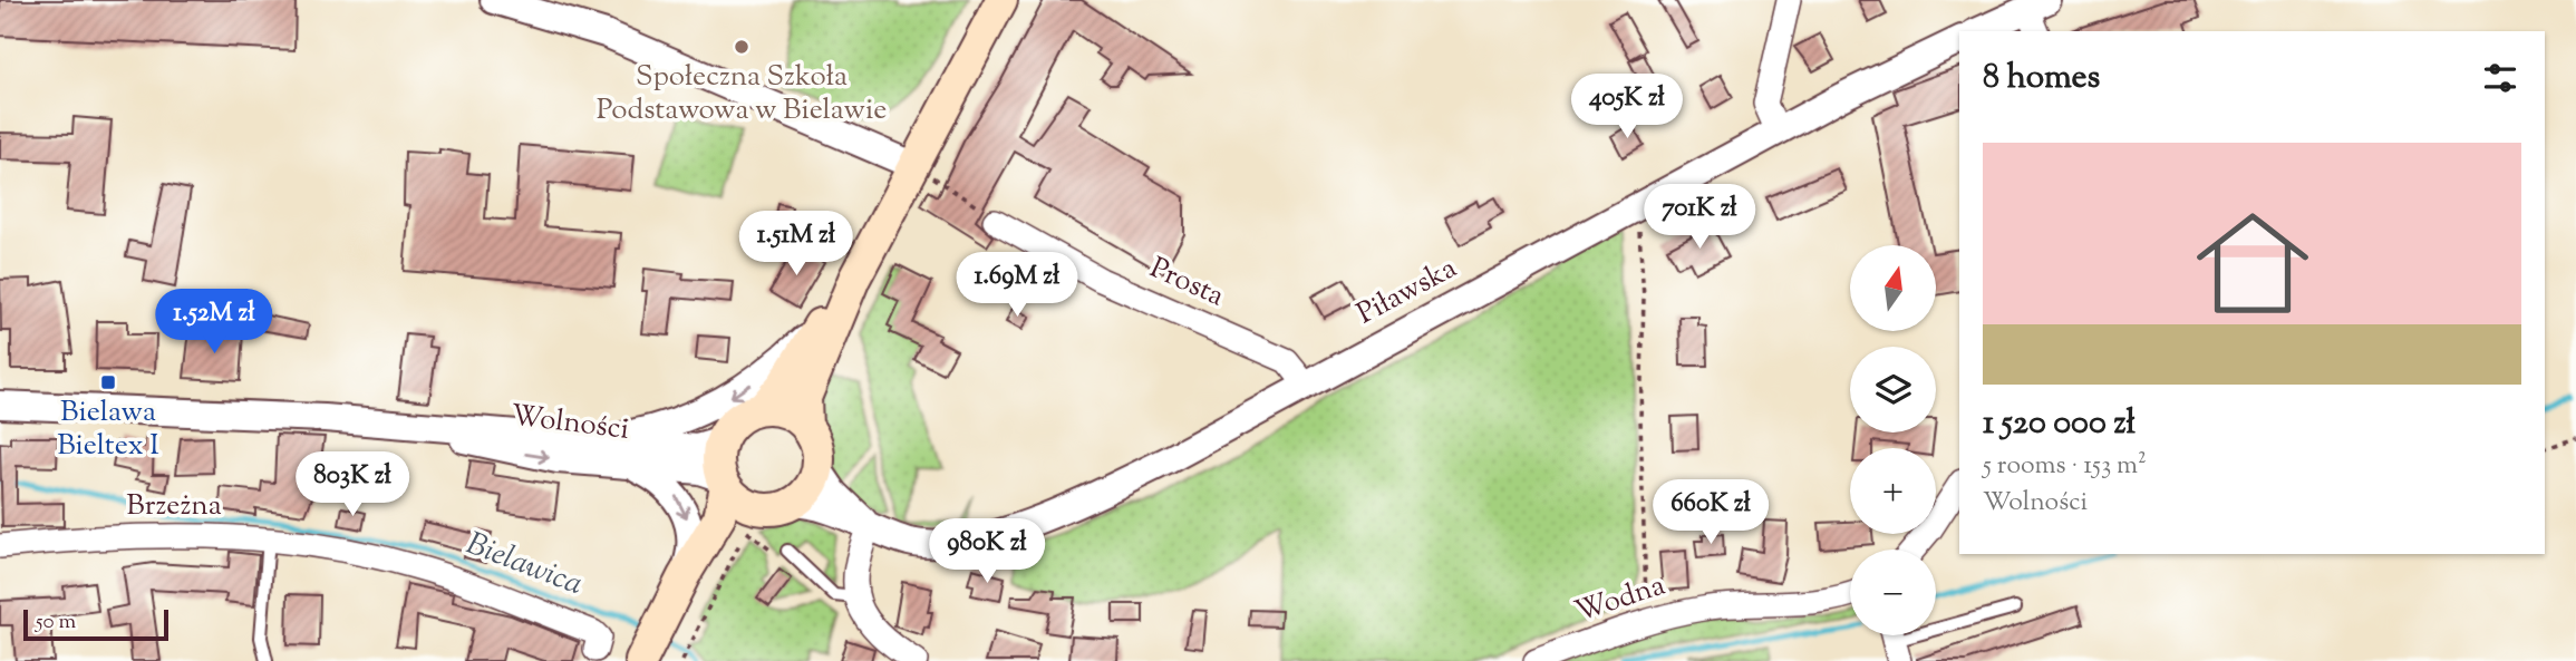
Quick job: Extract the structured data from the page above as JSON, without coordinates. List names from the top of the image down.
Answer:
{
  "streets": {
    "street": [
      "Prosta",
      "Piławska",
      "Wolności",
      "Brzeżna",
      "Wodna"
    ]
  },
  "crossings": [
    ["Prosta", "Piławska"],
    ["Piławska", "Wolności"]
  ],
  "water": ["Bielawica"],
  "places": {
    "other": ["Społeczna Szkoła Podstawowa w Bielawie"],
    "transit": ["Bielawa Bieltex I"]
  },
  "scale_bar": "50 m",
  "north": "top",
  "page": {
    "heading": "8 homes",
    "price": [
      "405K zł",
      "701K zł",
      "1.51M zł",
      "1.69M zł",
      "1.52M zł",
      "803K zł",
      "660K zł",
      "980K zł"
    ],
    "list": [
      {
        "name": "1 520 000 zł",
        "note": "5 rooms · 153 m² · Wolności"
      }
    ],
    "map_buttons": ["+", "−"],
    "scale": "50 m"
  }
}
